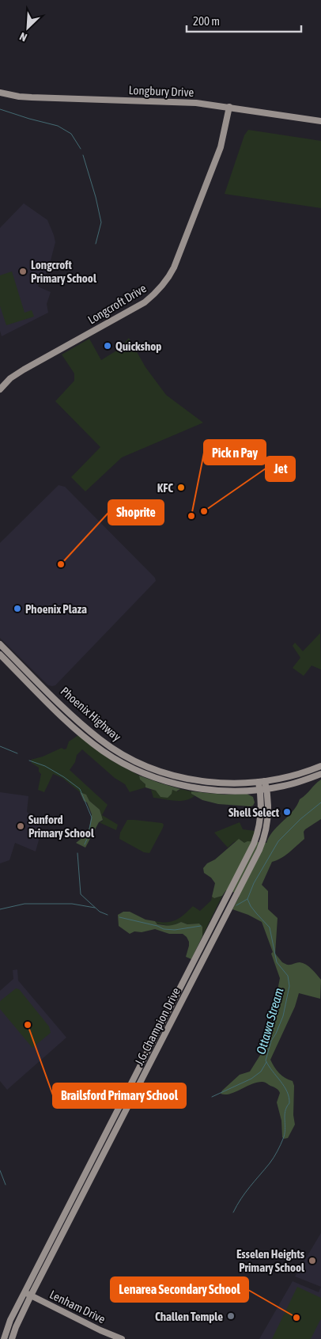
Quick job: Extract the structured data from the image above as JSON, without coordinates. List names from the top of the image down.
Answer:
{
  "streets": {
    "main road": [
      "Longbury Drive",
      "Longcroft Drive",
      "Phoenix Highway",
      "J.G. Champion Drive",
      "Lenham Drive"
    ]
  },
  "crossings": [
    ["Longbury Drive", "Longcroft Drive"],
    ["Phoenix Highway", "J.G. Champion Drive"],
    ["J.G. Champion Drive", "Lenham Drive"]
  ],
  "water": ["Ottawa Stream"],
  "places": [
    "Longcroft Primary School",
    "Quickshop",
    "KFC",
    "Jet",
    "Pick n Pay",
    "Shoprite",
    "Phoenix Plaza",
    "Shell Select",
    "Sunford Primary School",
    "Brailsford Primary School",
    "Esselen Heights Primary School",
    "Challen Temple",
    "Lenarea Secondary School"
  ],
  "scale_bar": "200 m",
  "north": "bottom left"
}
